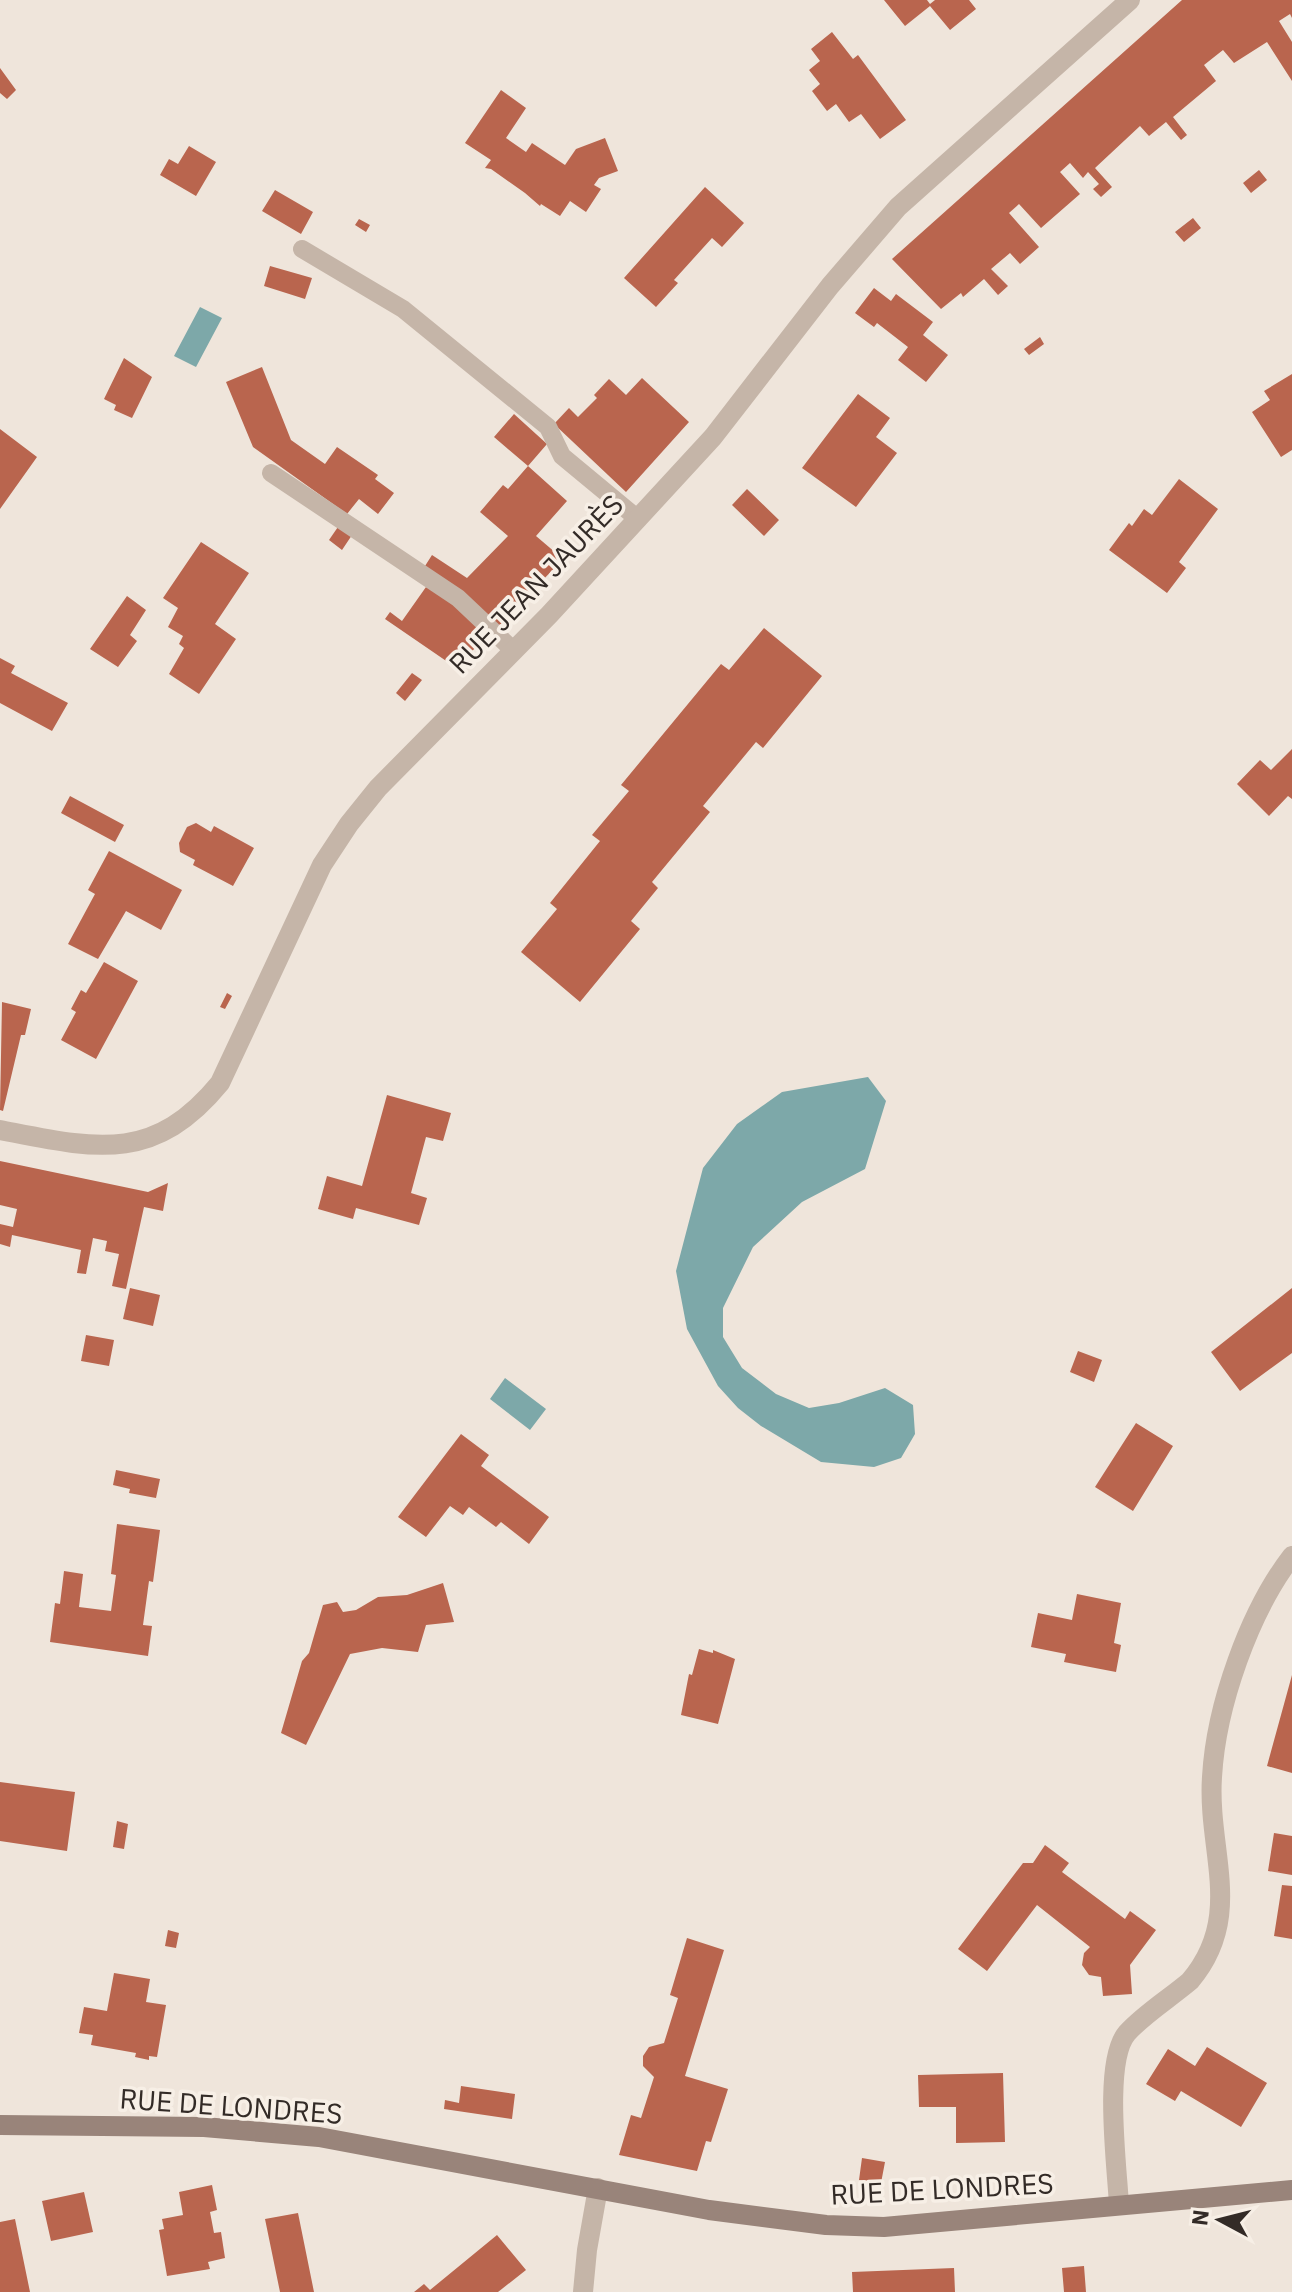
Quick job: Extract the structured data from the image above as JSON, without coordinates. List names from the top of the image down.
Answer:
{
  "streets": {
    "main road": ["RUE DE LONDRES"],
    "street": ["RUE JEAN JAURÈS"]
  },
  "north": "left"
}
